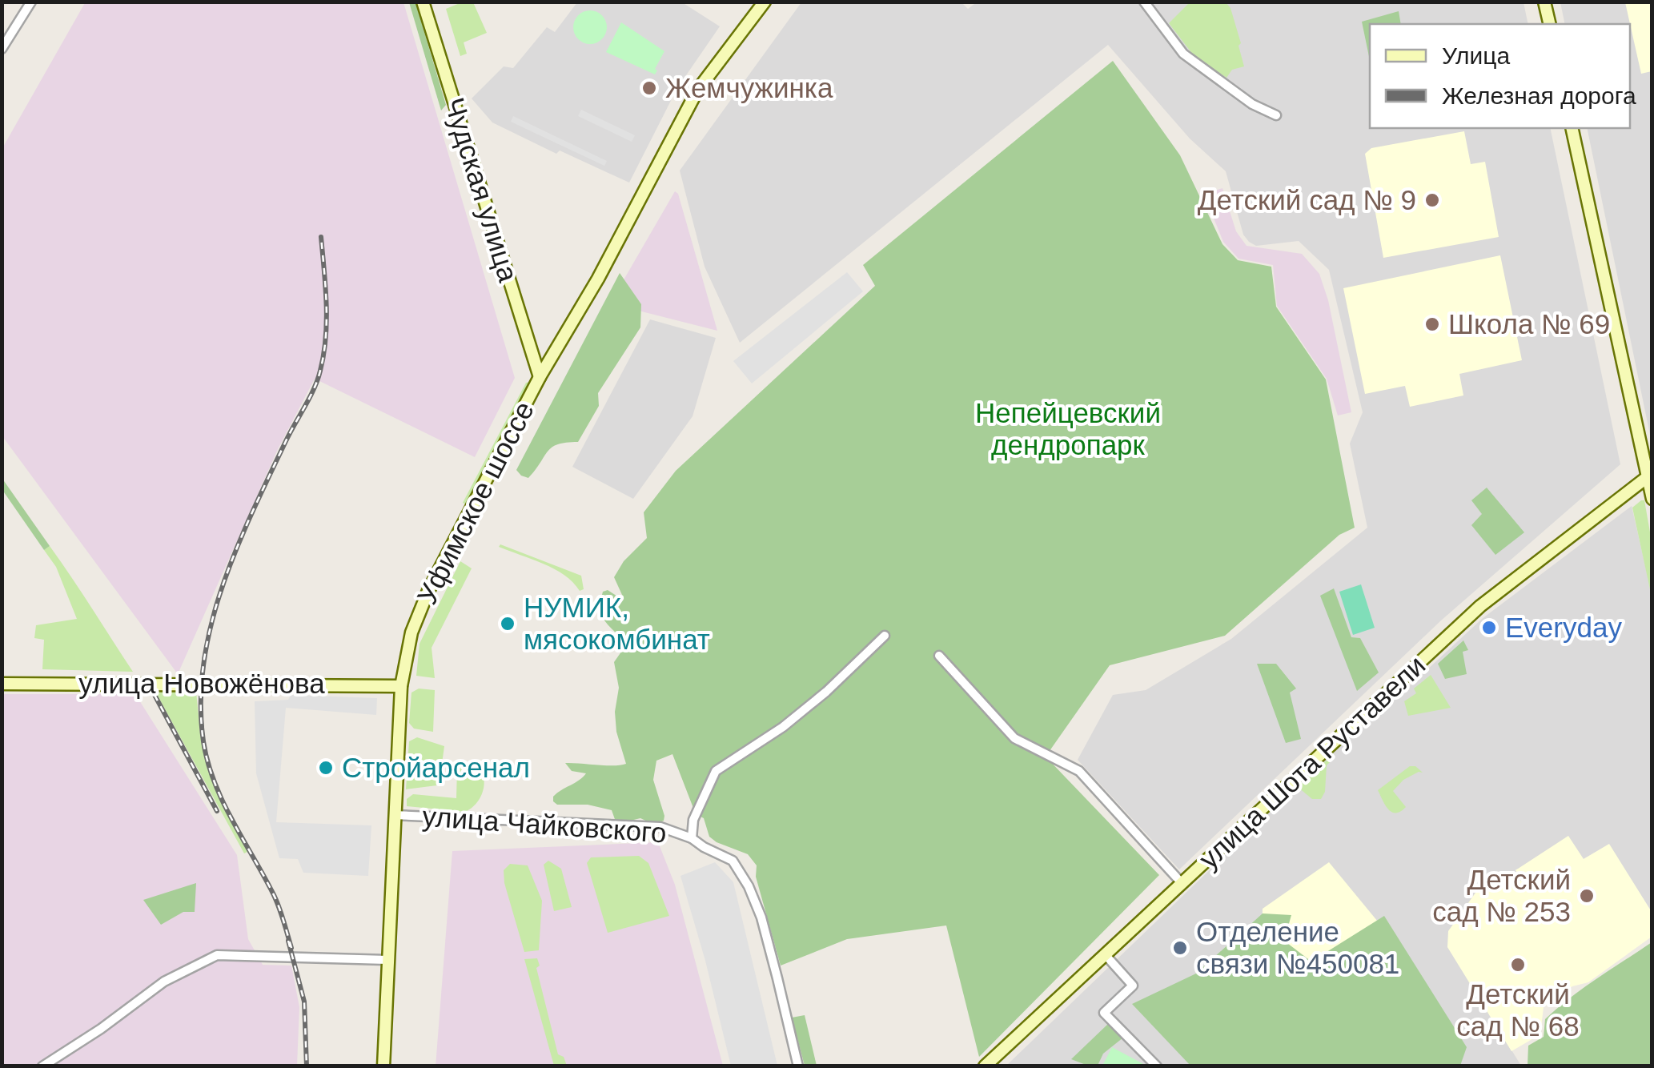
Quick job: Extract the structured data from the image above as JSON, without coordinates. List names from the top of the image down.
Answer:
{
  "streets": {
    "main road": [
      "Чудская улица",
      "Уфимское шоссе",
      "улица Новожёнова",
      "улица Шота Руставели"
    ],
    "street": ["улица Чайковского"]
  },
  "crossings": [
    ["Чудская улица", "Уфимское шоссе"],
    ["Уфимское шоссе", "улица Новожёнова"],
    ["Уфимское шоссе", "улица Чайковского"]
  ],
  "parks": ["Непейцевский дендропарк"],
  "places": [
    "Жемчужинка",
    "Детский сад № 9",
    "Школа № 69",
    "НУМИК, мясокомбинат",
    "Everyday",
    "Стройарсенал",
    "Детский сад № 253",
    "Отделение связи №450081",
    "Детский сад № 68"
  ],
  "legend": ["Улица", "Железная дорога"]
}
